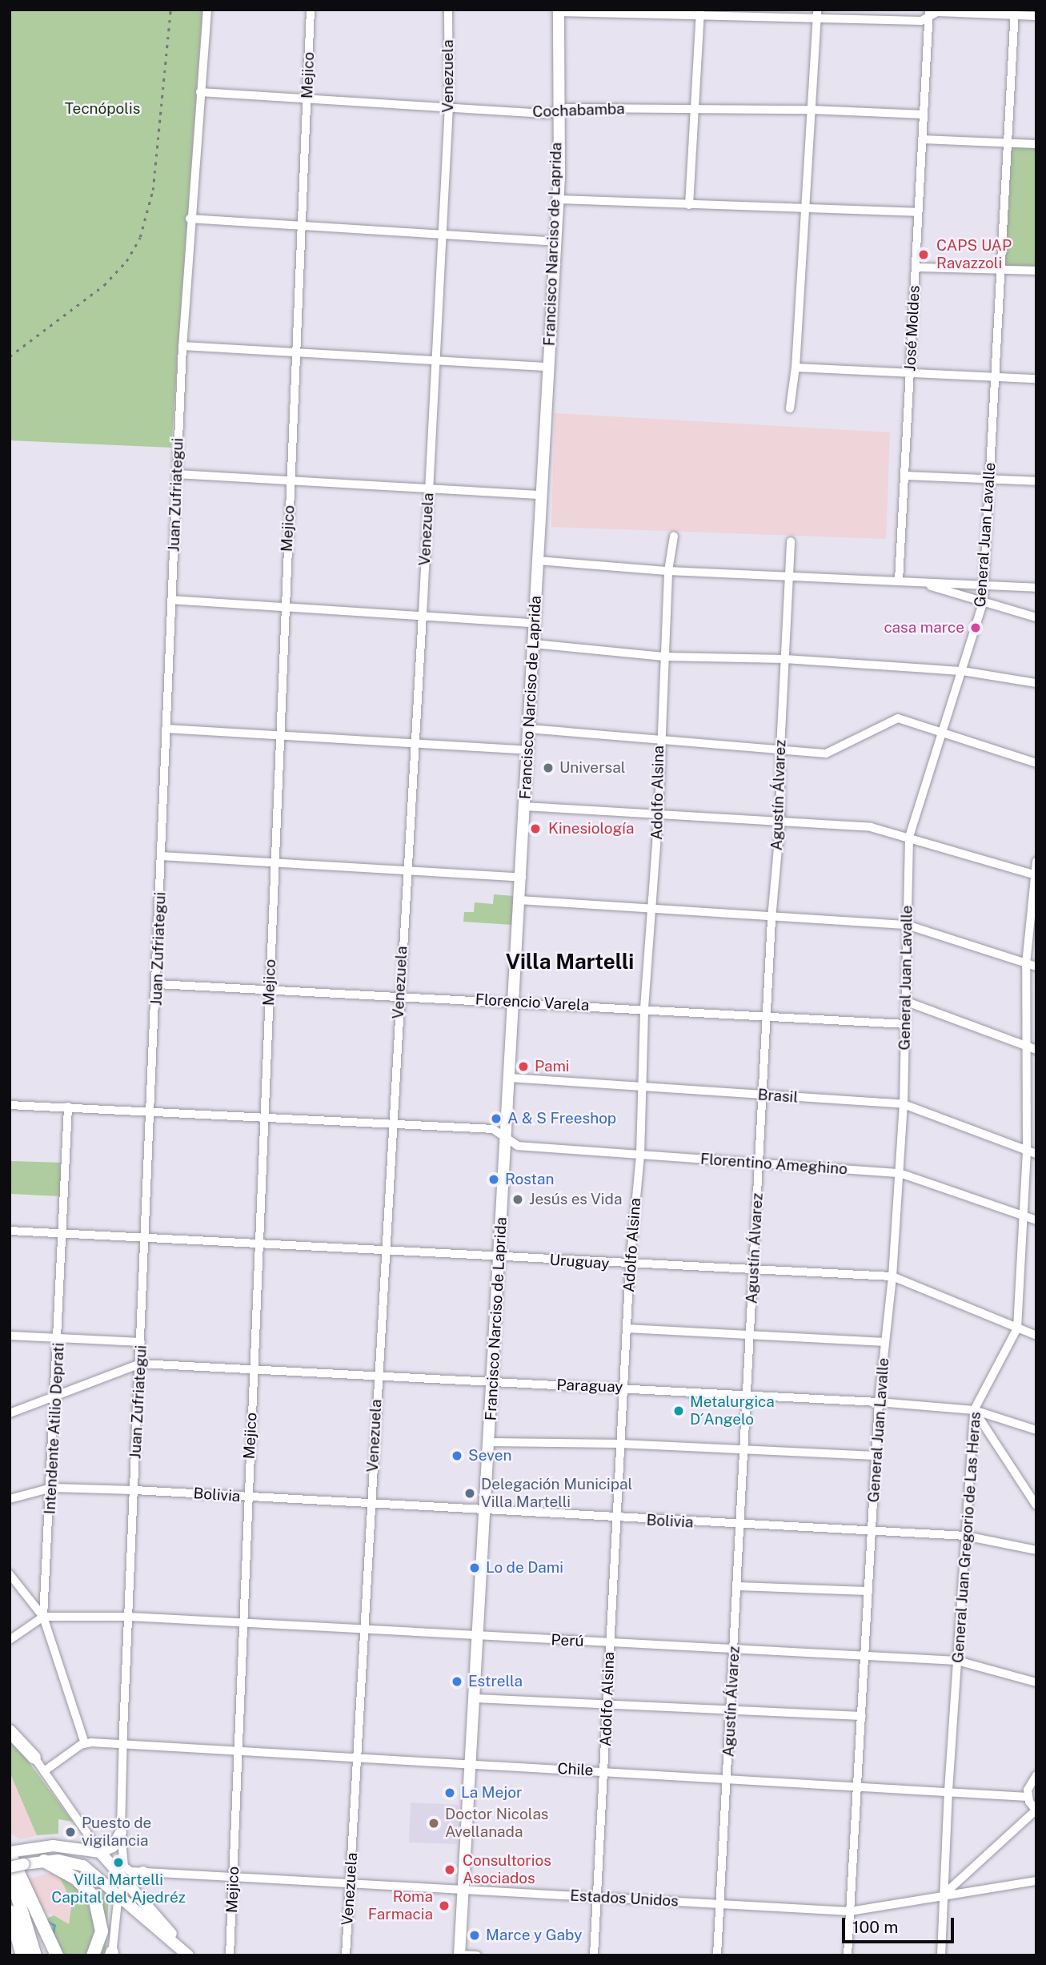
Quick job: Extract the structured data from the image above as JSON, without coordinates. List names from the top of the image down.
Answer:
{
  "streets": {
    "main road": ["Francisco Narciso de Laprida"],
    "street": [
      "Mejico",
      "Venezuela",
      "Cochabamba",
      "José Moldes",
      "Juan Zufriategui",
      "General Juan Lavalle",
      "Adolfo Alsina",
      "Agustín Álvarez",
      "Florencio Varela",
      "Brasil",
      "Florentino Ameghino",
      "Uruguay",
      "Paraguay",
      "Intendente Atilio Deprati",
      "Bolivia",
      "General Juan Gregorio de Las Heras",
      "Perú",
      "Chile",
      "Estados Unidos"
    ]
  },
  "crossings": [
    ["Mejico", "Cochabamba"],
    ["Mejico", "Florencio Varela"],
    ["Mejico", "Uruguay"],
    ["Mejico", "Paraguay"],
    ["Mejico", "Bolivia"],
    ["Mejico", "Perú"],
    ["Mejico", "Chile"],
    ["Mejico", "Estados Unidos"],
    ["Venezuela", "Cochabamba"],
    ["Venezuela", "Florencio Varela"],
    ["Venezuela", "Uruguay"],
    ["Venezuela", "Paraguay"],
    ["Venezuela", "Bolivia"],
    ["Venezuela", "Perú"],
    ["Venezuela", "Chile"],
    ["Venezuela", "Estados Unidos"],
    ["Cochabamba", "Francisco Narciso de Laprida"],
    ["Cochabamba", "José Moldes"],
    ["Cochabamba", "Juan Zufriategui"],
    ["Francisco Narciso de Laprida", "Florencio Varela"],
    ["Francisco Narciso de Laprida", "Brasil"],
    ["Francisco Narciso de Laprida", "Florentino Ameghino"],
    ["Francisco Narciso de Laprida", "Uruguay"],
    ["Francisco Narciso de Laprida", "Paraguay"],
    ["Francisco Narciso de Laprida", "Bolivia"],
    ["Francisco Narciso de Laprida", "Perú"],
    ["Francisco Narciso de Laprida", "Chile"],
    ["Francisco Narciso de Laprida", "Estados Unidos"],
    ["Juan Zufriategui", "Florencio Varela"],
    ["Juan Zufriategui", "Uruguay"],
    ["Juan Zufriategui", "Paraguay"],
    ["Juan Zufriategui", "Bolivia"],
    ["Juan Zufriategui", "Perú"],
    ["Juan Zufriategui", "Chile"],
    ["Juan Zufriategui", "Estados Unidos"],
    ["General Juan Lavalle", "Florencio Varela"],
    ["General Juan Lavalle", "Brasil"],
    ["General Juan Lavalle", "Florentino Ameghino"],
    ["General Juan Lavalle", "Uruguay"],
    ["General Juan Lavalle", "Paraguay"],
    ["General Juan Lavalle", "Bolivia"],
    ["General Juan Lavalle", "Perú"],
    ["General Juan Lavalle", "Chile"],
    ["General Juan Lavalle", "Estados Unidos"],
    ["Adolfo Alsina", "Florencio Varela"],
    ["Adolfo Alsina", "Brasil"],
    ["Adolfo Alsina", "Florentino Ameghino"],
    ["Adolfo Alsina", "Uruguay"],
    ["Adolfo Alsina", "Paraguay"],
    ["Adolfo Alsina", "Bolivia"],
    ["Adolfo Alsina", "Perú"],
    ["Adolfo Alsina", "Chile"],
    ["Adolfo Alsina", "Estados Unidos"],
    ["Agustín Álvarez", "Florencio Varela"],
    ["Agustín Álvarez", "Brasil"],
    ["Agustín Álvarez", "Florentino Ameghino"],
    ["Agustín Álvarez", "Uruguay"],
    ["Agustín Álvarez", "Paraguay"],
    ["Agustín Álvarez", "Bolivia"],
    ["Agustín Álvarez", "Perú"],
    ["Agustín Álvarez", "Chile"],
    ["Agustín Álvarez", "Estados Unidos"],
    ["Brasil", "General Juan Gregorio de Las Heras"],
    ["Florentino Ameghino", "General Juan Gregorio de Las Heras"],
    ["Uruguay", "Intendente Atilio Deprati"],
    ["Uruguay", "General Juan Gregorio de Las Heras"],
    ["Paraguay", "General Juan Gregorio de Las Heras"],
    ["Intendente Atilio Deprati", "Bolivia"],
    ["Intendente Atilio Deprati", "Perú"],
    ["Intendente Atilio Deprati", "Chile"],
    ["Bolivia", "General Juan Gregorio de Las Heras"],
    ["General Juan Gregorio de Las Heras", "Perú"],
    ["General Juan Gregorio de Las Heras", "Chile"],
    ["General Juan Gregorio de Las Heras", "Estados Unidos"]
  ],
  "districts": ["Villa Martelli"],
  "parks": ["Tecnópolis"],
  "places": [
    "CAPS UAP Ravazzoli",
    "casa marce",
    "Universal",
    "Kinesiología",
    "Pami",
    "A & S Freeshop",
    "Rostan",
    "Jesús es Vida",
    "Metalurgica D´Angelo",
    "Seven",
    "Delegación Municipal Villa Martelli",
    "Lo de Dami",
    "Estrella",
    "La Mejor",
    "Doctor Nicolas Avellanada",
    "Puesto de vigilancia",
    "Villa Martelli Capital del Ajedréz",
    "Consultorios Asociados",
    "Roma Farmacia",
    "Marce y Gaby"
  ],
  "scale_bar": "100 m"
}
